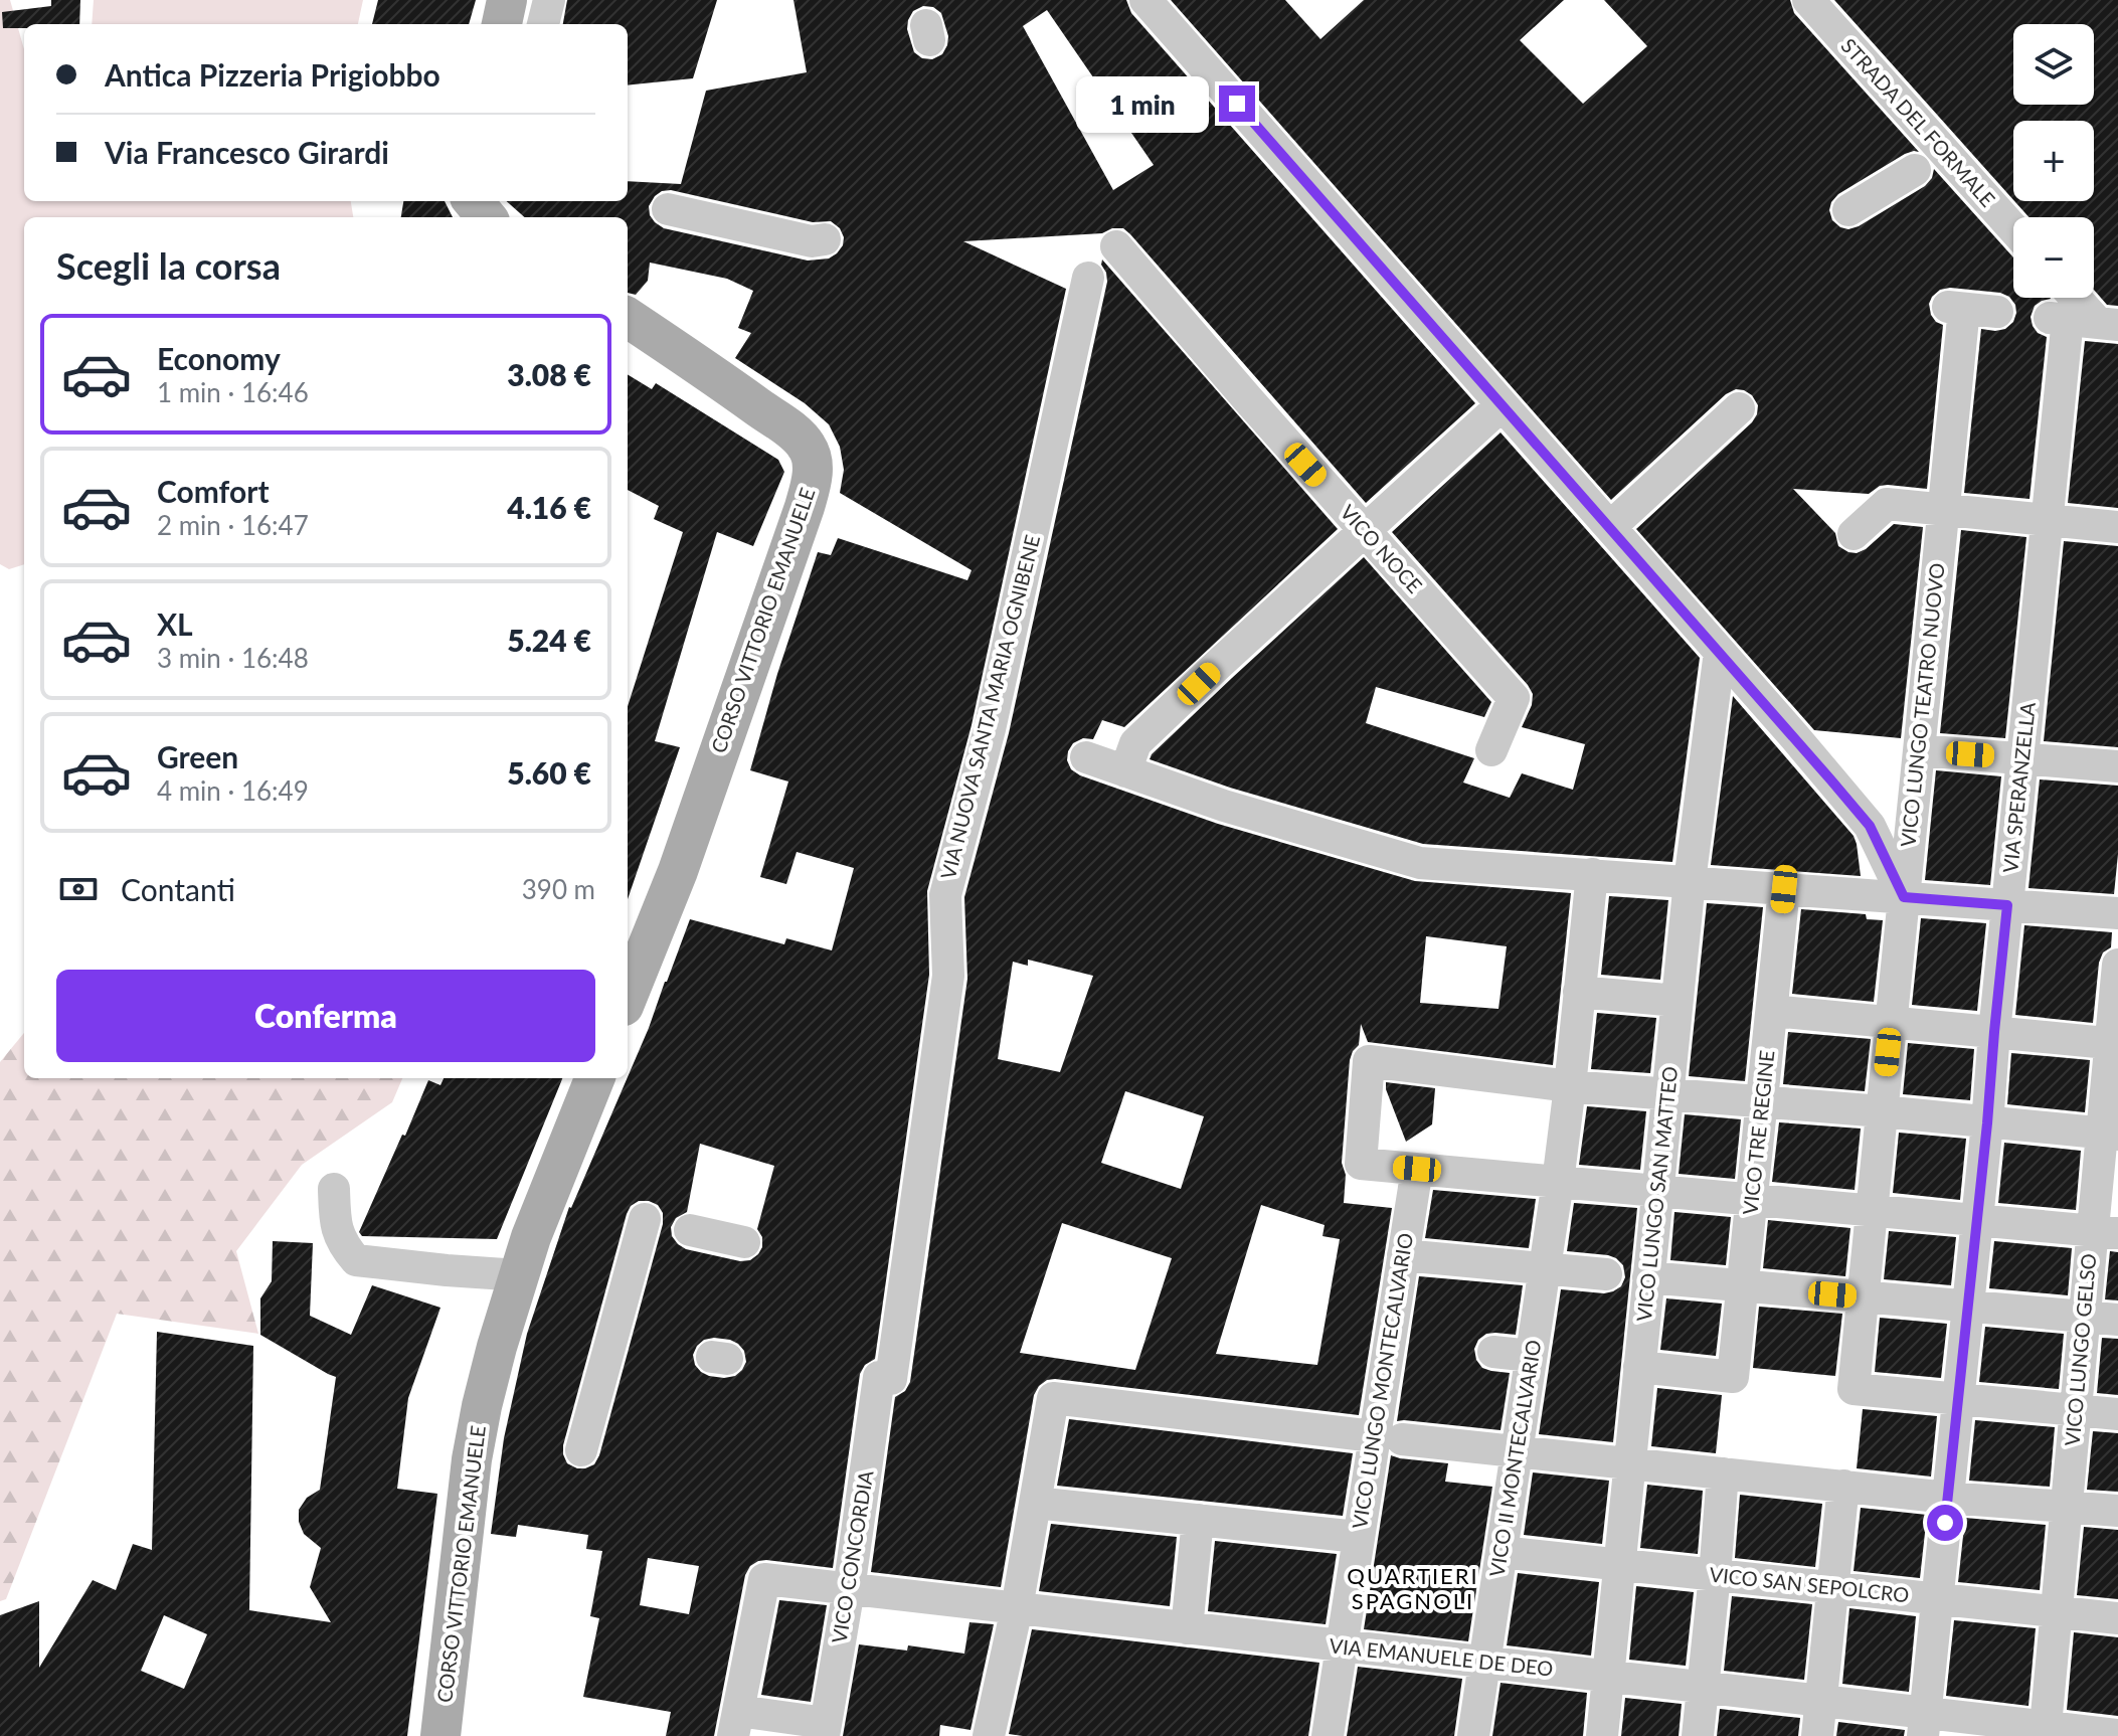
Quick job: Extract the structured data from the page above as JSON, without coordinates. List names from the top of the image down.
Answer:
{
  "streets": {
    "main road": ["CORSO VITTORIO EMANUELE"],
    "street": [
      "STRADA DEL FORMALE",
      "VICO NOCE",
      "VICO LUNGO TEATRO NUOVO",
      "VIA NUOVA SANTA MARIA OGNIBENE",
      "VIA SPERANZELLA",
      "VICO TRE REGINE",
      "VICO LUNGO SAN MATTEO",
      "VICO LUNGO GELSO",
      "VICO LUNGO MONTECALVARIO",
      "VICO II MONTECALVARIO",
      "VICO CONCORDIA",
      "VICO SAN SEPOLCRO",
      "VIA EMANUELE DE DEO"
    ]
  },
  "crossings": [
    ["VICO LUNGO TEATRO NUOVO", "VIA SPERANZELLA"],
    ["VIA NUOVA SANTA MARIA OGNIBENE", "VICO CONCORDIA"],
    ["VIA SPERANZELLA", "VICO SAN SEPOLCRO"],
    ["VIA SPERANZELLA", "VIA EMANUELE DE DEO"],
    ["VICO TRE REGINE", "VICO LUNGO SAN MATTEO"],
    ["VICO LUNGO SAN MATTEO", "VICO SAN SEPOLCRO"],
    ["VICO LUNGO SAN MATTEO", "VIA EMANUELE DE DEO"],
    ["VICO LUNGO GELSO", "VICO SAN SEPOLCRO"],
    ["VICO LUNGO GELSO", "VIA EMANUELE DE DEO"],
    ["VICO LUNGO MONTECALVARIO", "VIA EMANUELE DE DEO"],
    ["VICO II MONTECALVARIO", "VICO SAN SEPOLCRO"],
    ["VICO II MONTECALVARIO", "VIA EMANUELE DE DEO"],
    ["VICO CONCORDIA", "VIA EMANUELE DE DEO"]
  ],
  "districts": ["QUARTIERI SPAGNOLI"],
  "page": {
    "map_buttons": ["+", "−"],
    "banner": ["Antica Pizzeria Prigiobbo", "Via Francesco Girardi"],
    "bubble": "1 min",
    "heading": "Scegli la corsa",
    "list": [
      {
        "name": "Economy",
        "note": "1 min · 16:46",
        "value": "3.08 €"
      },
      {
        "name": "Comfort",
        "note": "2 min · 16:47",
        "value": "4.16 €"
      },
      {
        "name": "XL",
        "note": "3 min · 16:48",
        "value": "5.24 €"
      },
      {
        "name": "Green",
        "note": "4 min · 16:49",
        "value": "5.60 €"
      }
    ],
    "pay": ["Contanti", "390 m"],
    "buttons": "Conferma"
  }
}
